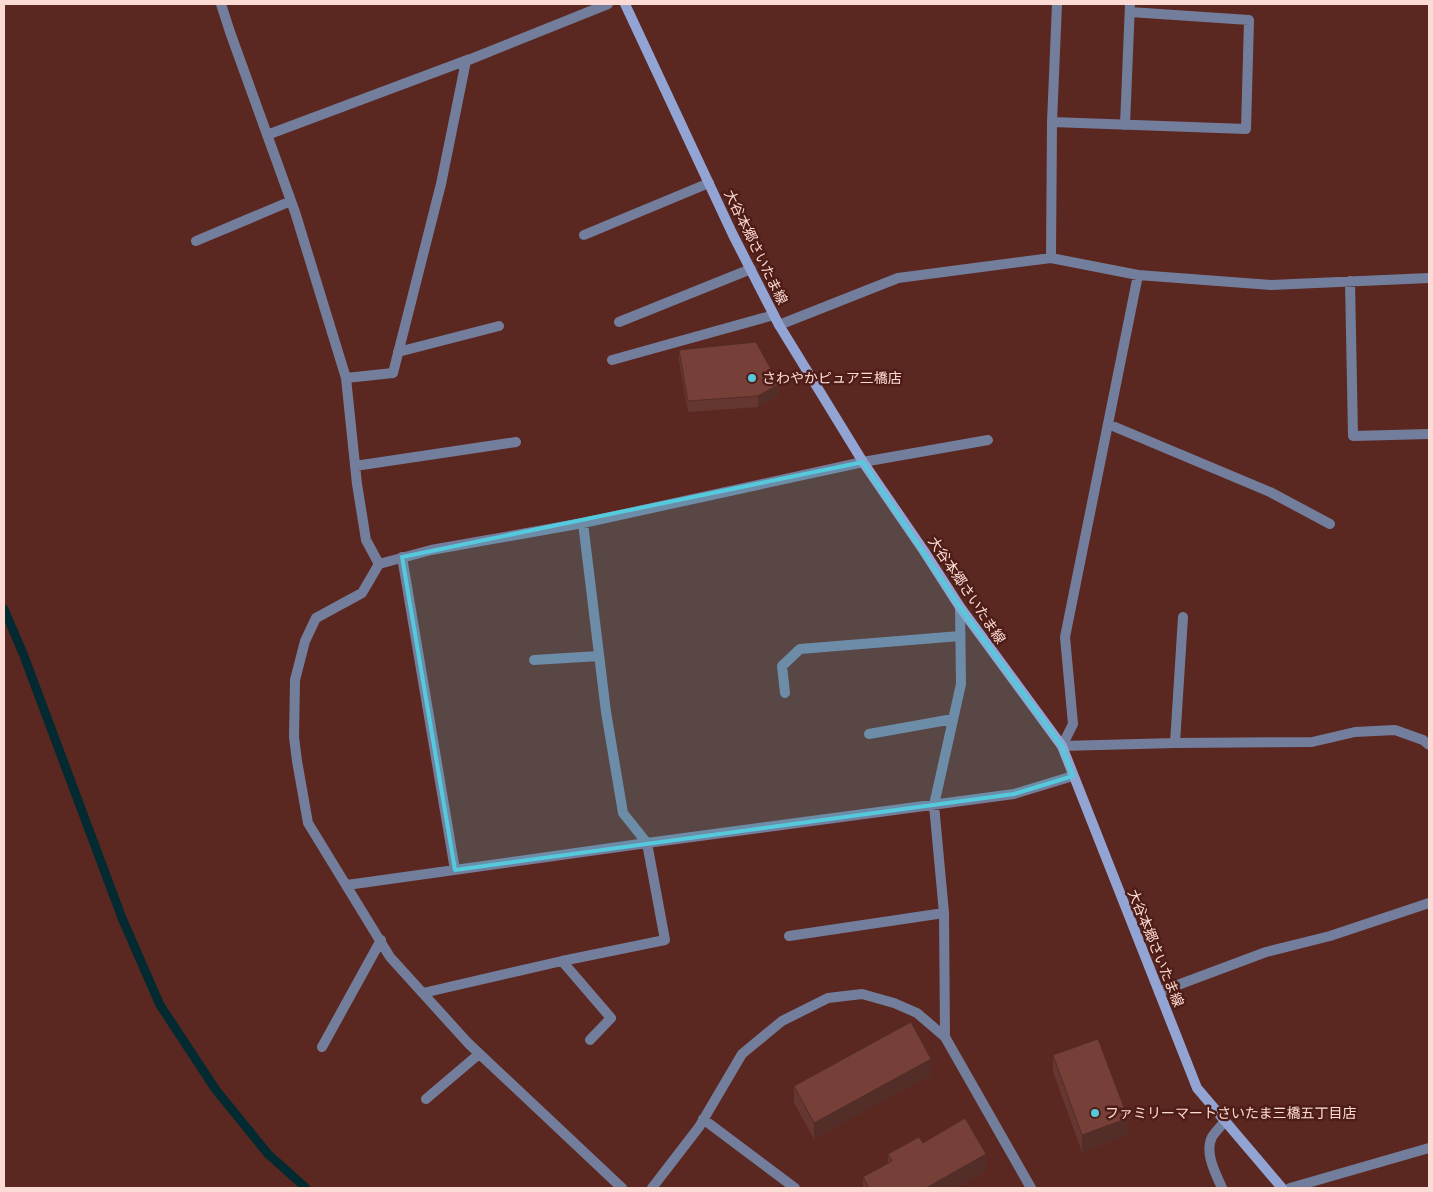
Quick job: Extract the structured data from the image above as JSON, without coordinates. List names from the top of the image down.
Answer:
{
  "streets": {
    "main road": ["大谷本郷さいたま線"]
  },
  "places": ["さわやかピュア三橋店", "ファミリーマートさいたま三橋五丁目店"]
}
